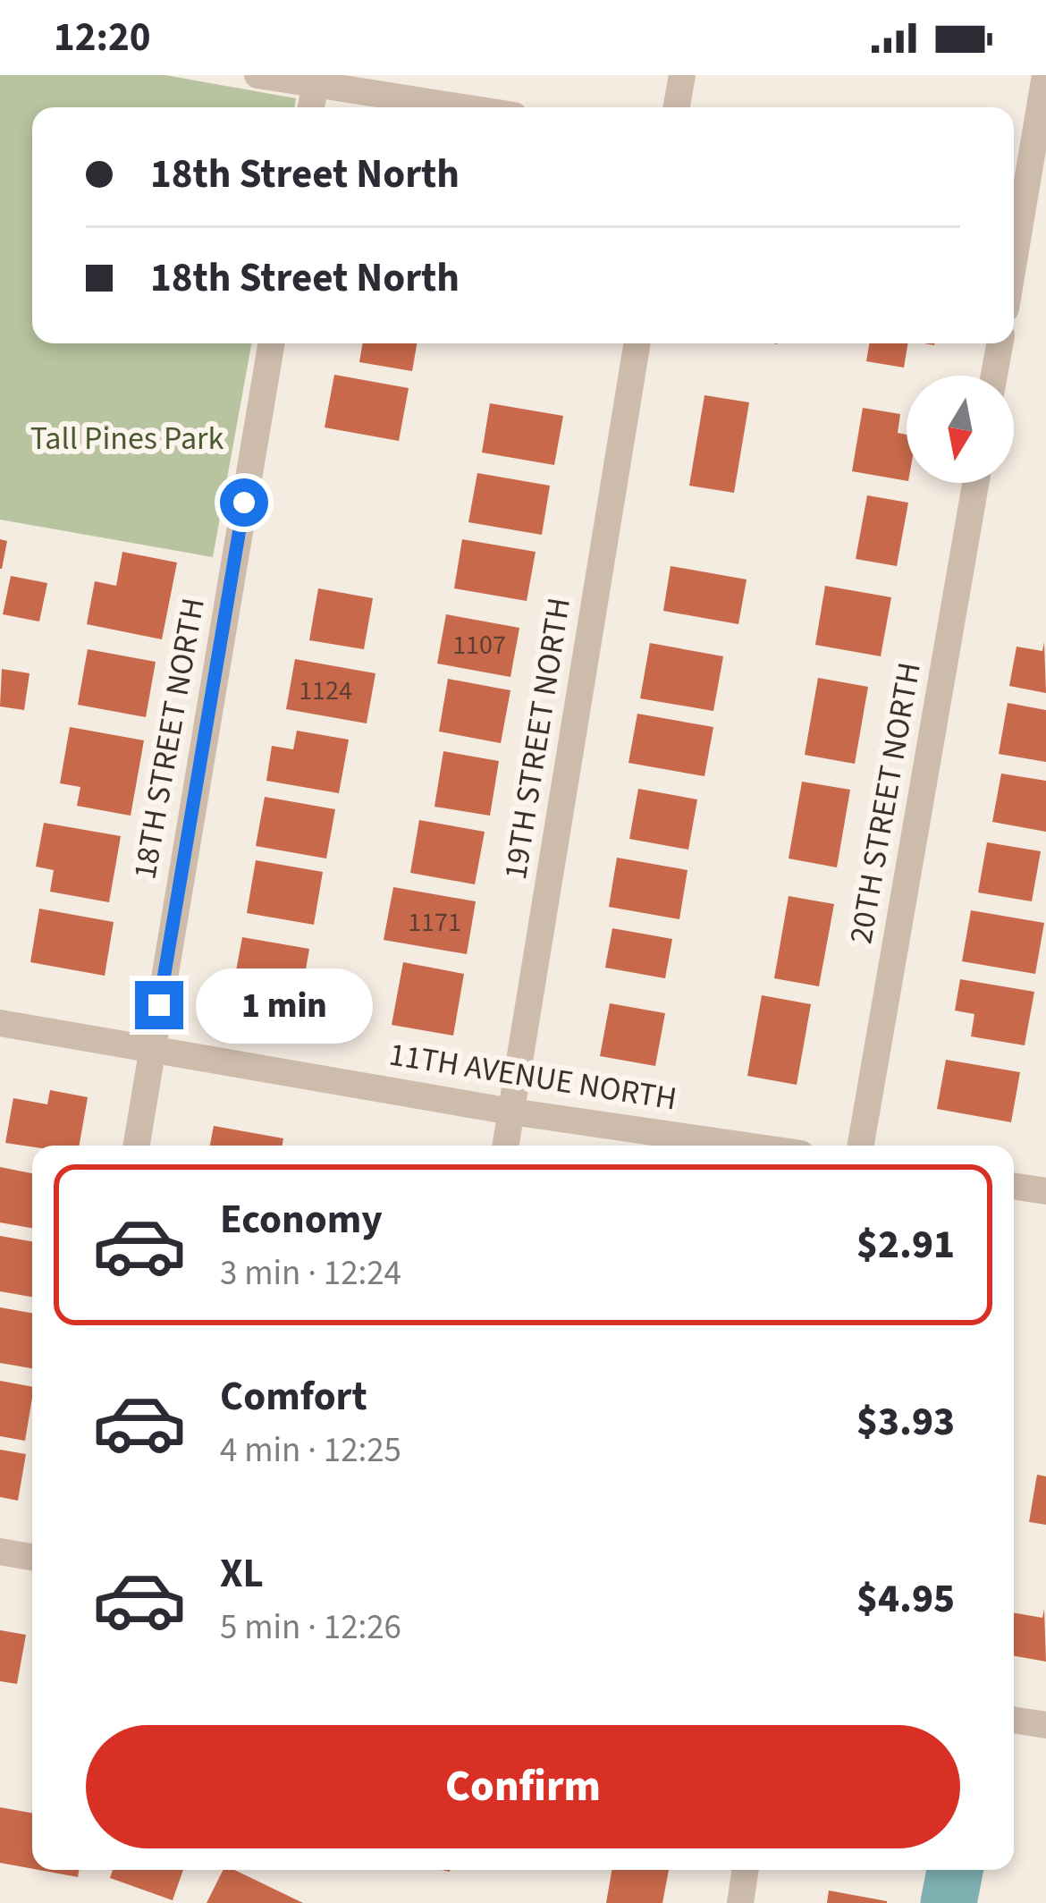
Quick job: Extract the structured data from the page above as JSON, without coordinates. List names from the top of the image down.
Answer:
{
  "streets": {
    "street": [
      "18TH STREET NORTH",
      "19TH STREET NORTH",
      "20TH STREET NORTH",
      "11TH AVENUE NORTH"
    ]
  },
  "crossings": [
    ["18TH STREET NORTH", "11TH AVENUE NORTH"],
    ["19TH STREET NORTH", "11TH AVENUE NORTH"]
  ],
  "parks": ["Tall Pines Park"],
  "house_numbers": ["1107", "1124", "1171"],
  "north": "bottom",
  "page": {
    "status": "12:20",
    "banner": ["18th Street North", "18th Street North"],
    "bubble": "1 min",
    "list": [
      {
        "name": "Economy",
        "note": "3 min · 12:24",
        "value": "$2.91"
      },
      {
        "name": "Comfort",
        "note": "4 min · 12:25",
        "value": "$3.93"
      },
      {
        "name": "XL",
        "note": "5 min · 12:26",
        "value": "$4.95"
      }
    ],
    "buttons": "Confirm"
  }
}
